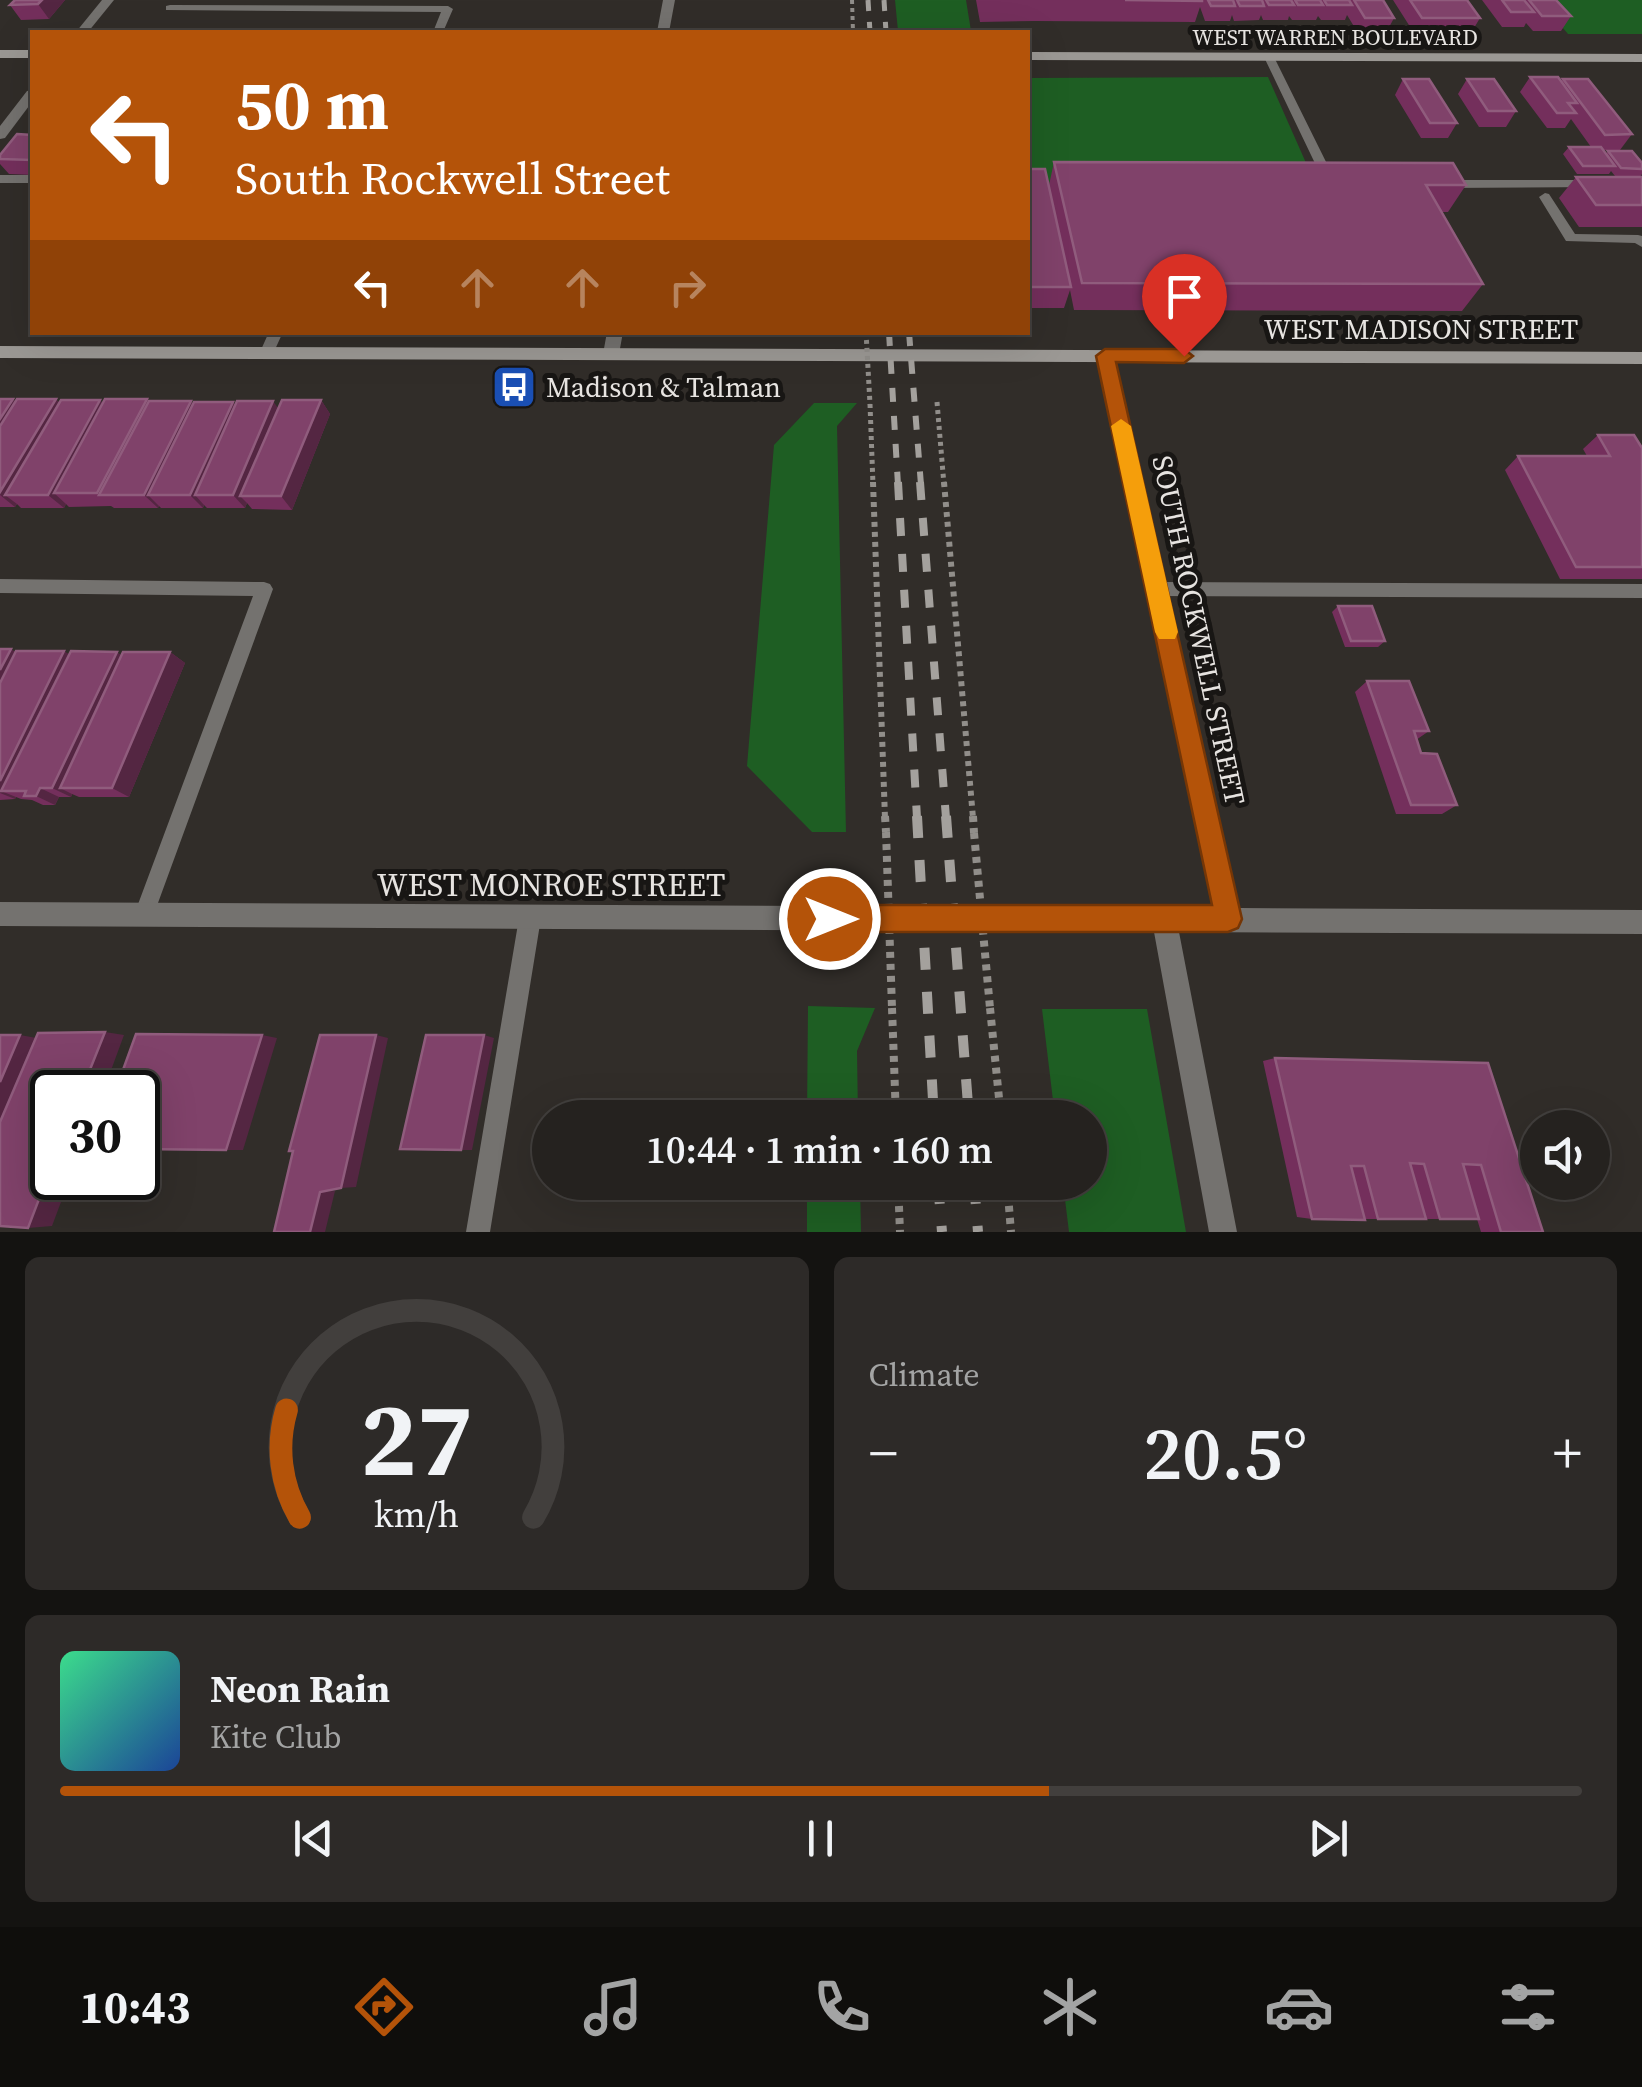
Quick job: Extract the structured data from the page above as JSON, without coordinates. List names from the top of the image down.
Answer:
{
  "streets": {
    "main road": ["WEST WARREN BOULEVARD", "WEST MADISON STREET"],
    "street": ["SOUTH ROCKWELL STREET", "WEST MONROE STREET"]
  },
  "crossings": [
    ["WEST MADISON STREET", "SOUTH ROCKWELL STREET"],
    ["SOUTH ROCKWELL STREET", "WEST MONROE STREET"]
  ],
  "places": {
    "bus stop": ["Madison & Talman"]
  },
  "page": {
    "turn": ["50 m", "South Rockwell Street"],
    "limit": "30",
    "trip": "10:44 · 1 min · 160 m",
    "tile": "Climate",
    "heat": ["−", "20.5°", "+"],
    "song": ["Neon Rain", "Kite Club"],
    "tabs": "10:43",
    "gauge": ["27", "km/h"]
  }
}
